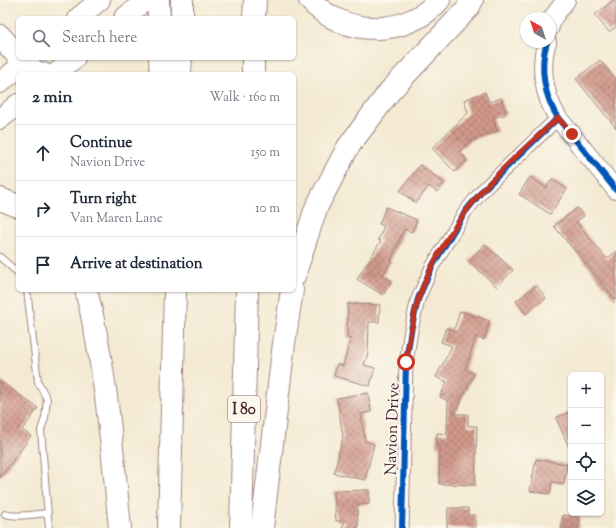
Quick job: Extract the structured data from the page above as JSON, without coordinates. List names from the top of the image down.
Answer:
{
  "streets": {
    "highway": ["I 80"],
    "street": ["Navion Drive"]
  },
  "north": "top left",
  "page": {
    "search": "Search here",
    "heading": ["2 min", "Walk · 160 m"],
    "list": [
      ["Continue", "Navion Drive", "150 m"],
      ["Turn right", "Van Maren Lane", "10 m"],
      "Arrive at destination"
    ],
    "map_buttons": ["+", "−"]
  }
}
